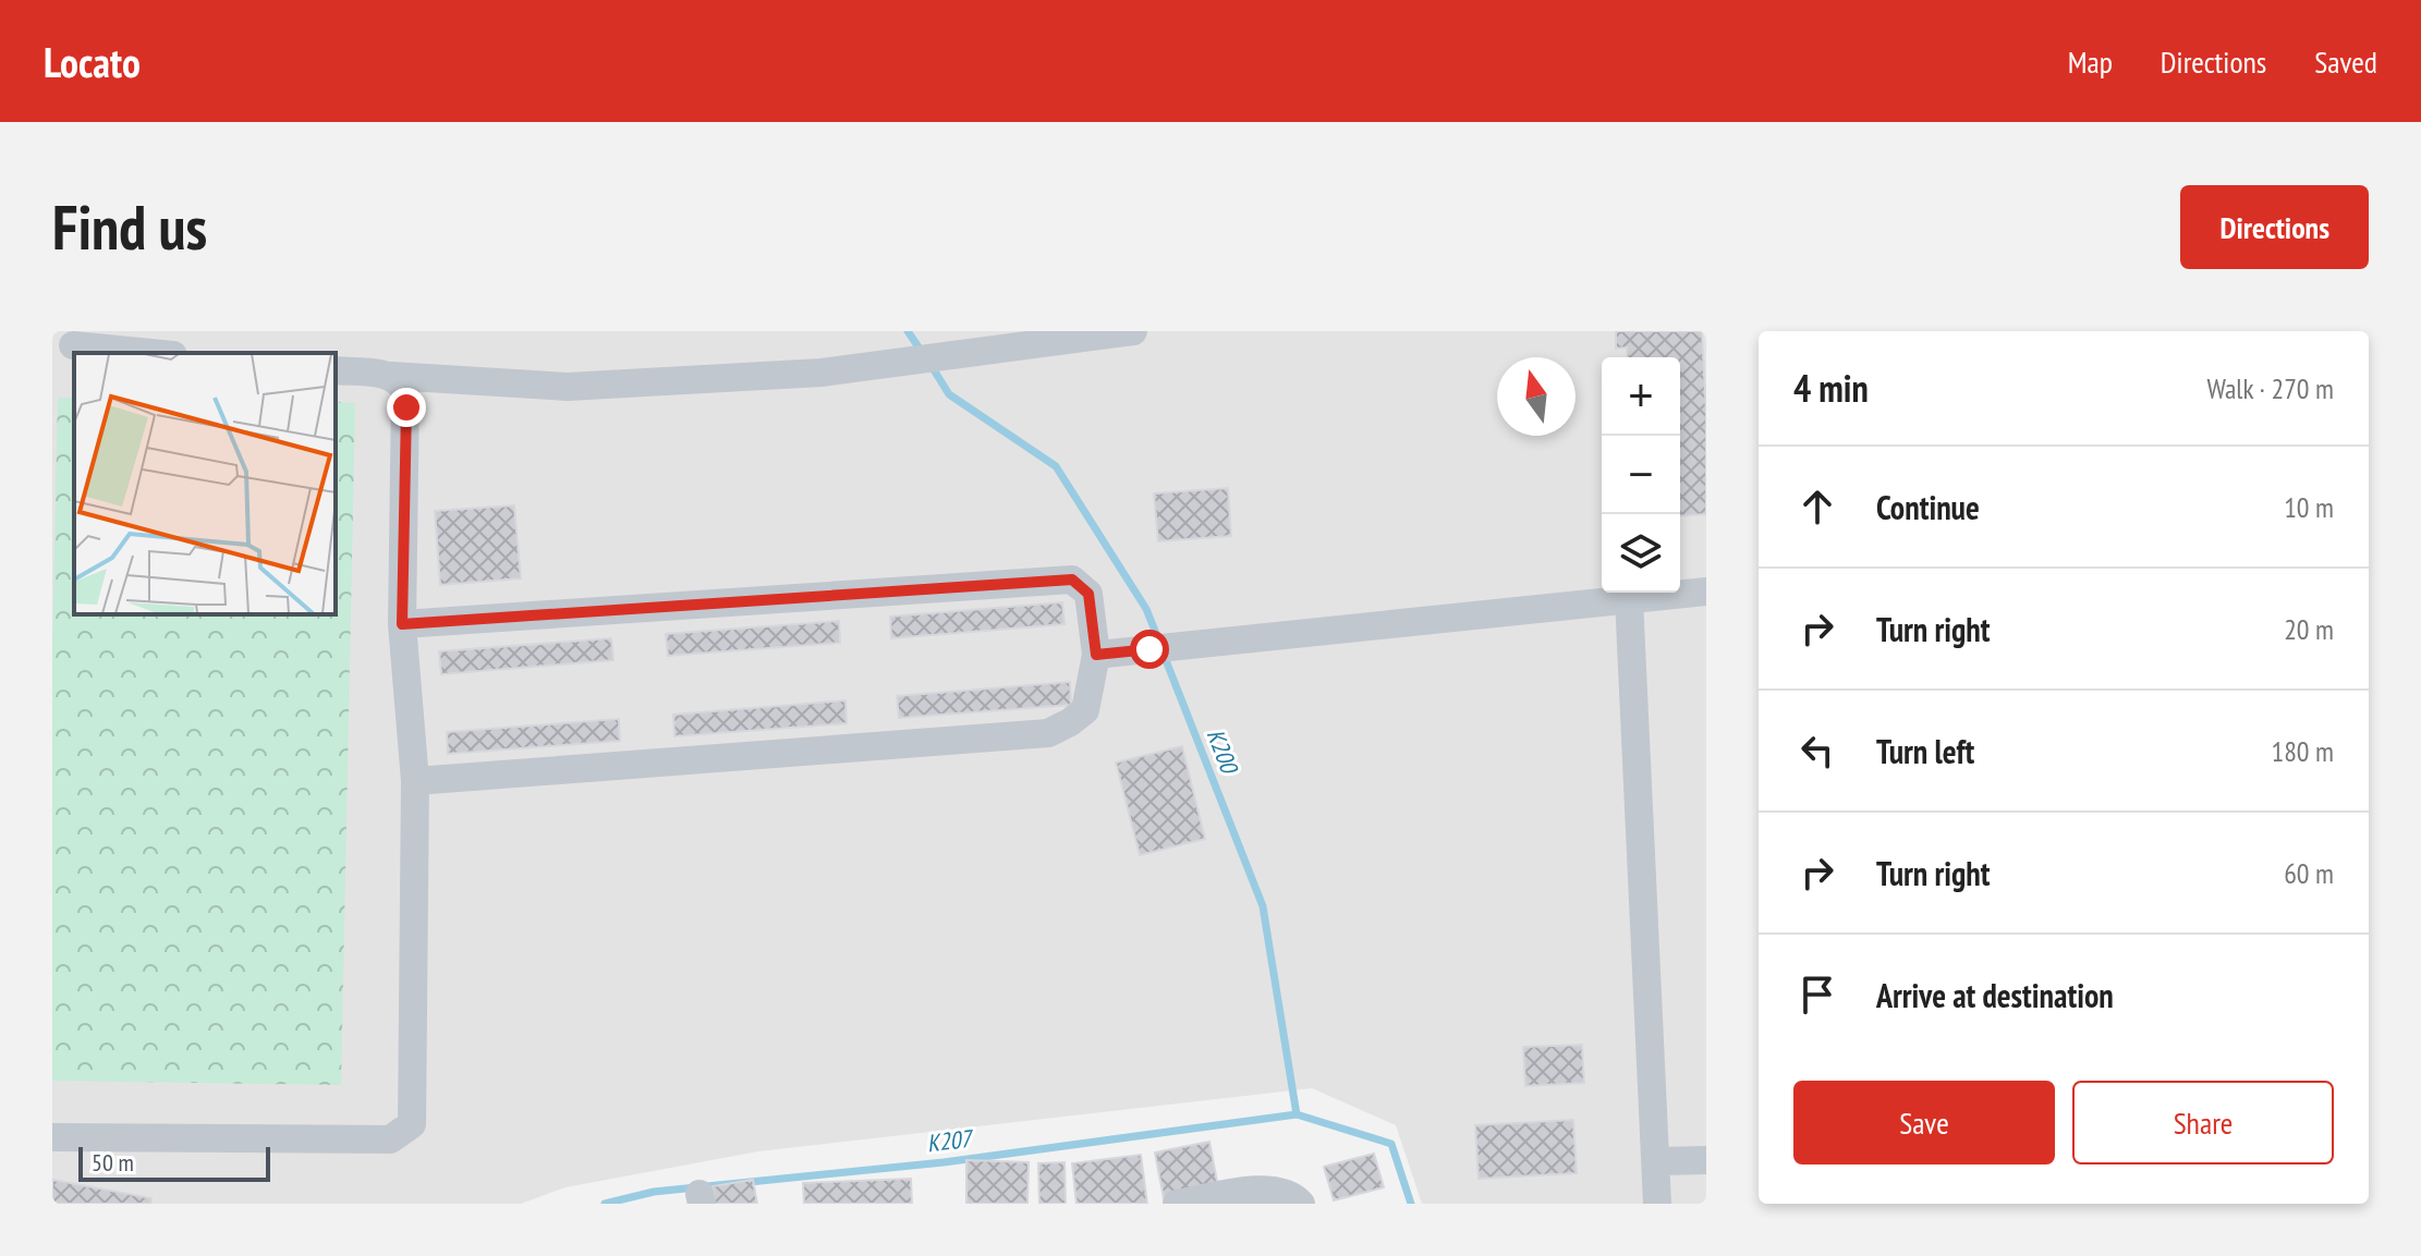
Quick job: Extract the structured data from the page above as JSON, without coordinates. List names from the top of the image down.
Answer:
{
  "water": ["K200", "K207"],
  "scale_bar": "50 m",
  "north": "top",
  "page": {
    "header": "Locato",
    "nav": ["Map", "Directions", "Saved"],
    "buttons": [
      "Directions",
      ["Save", "Share"]
    ],
    "title": "Find us",
    "heading": ["4 min", "Walk · 270 m"],
    "map_buttons": ["+", "−"],
    "list": [
      ["Continue", "10 m"],
      ["Turn right", "20 m"],
      ["Turn left", "180 m"],
      ["Turn right", "60 m"],
      "Arrive at destination"
    ],
    "scale": "50 m"
  }
}
